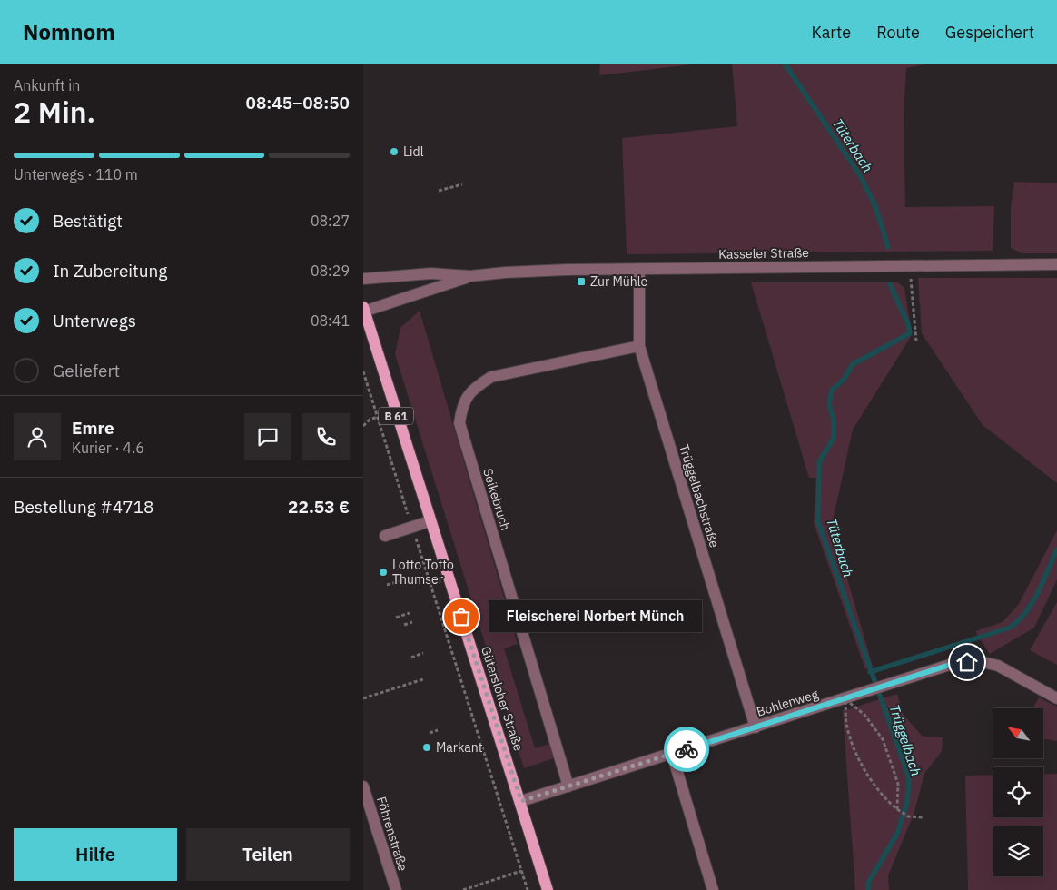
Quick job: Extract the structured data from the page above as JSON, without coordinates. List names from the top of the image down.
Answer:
{
  "streets": {
    "main road": ["B 61", "Gütersloher Straße"],
    "street": [
      "Kasseler Straße",
      "Trüggelbachstraße",
      "Seikebruch",
      "Bohlenweg",
      "Föhrenstraße"
    ]
  },
  "crossings": [
    ["Kasseler Straße", "Trüggelbachstraße"],
    ["Kasseler Straße", "Gütersloher Straße"],
    ["Trüggelbachstraße", "Seikebruch"],
    ["Trüggelbachstraße", "Bohlenweg"],
    ["Seikebruch", "Bohlenweg"],
    ["Gütersloher Straße", "Bohlenweg"]
  ],
  "water": ["Tüterbach", "Trüggelbach"],
  "places": {
    "other": [
      "Lidl",
      "Lotto Totto Thumser",
      "Fleischerei Norbert Münch",
      "Markant"
    ],
    "transit": ["Zur Mühle"]
  },
  "north": "top left",
  "page": {
    "header": "Nomnom",
    "nav": ["Karte", "Route", "Gespeichert"],
    "heading": ["2 Min.", "Ankunft in", "08:45–08:50"],
    "panel": [
      "Emre",
      "Kurier · 4.6",
      "Bestellung #4718",
      "22.53 €"
    ],
    "bar": "Unterwegs · 110 m",
    "list": [
      ["Bestätigt", "08:27"],
      ["In Zubereitung", "08:29"],
      ["Unterwegs", "08:41"],
      "Geliefert"
    ],
    "bubble": "Fleischerei Norbert Münch",
    "buttons": ["Hilfe", "Teilen"]
  }
}
